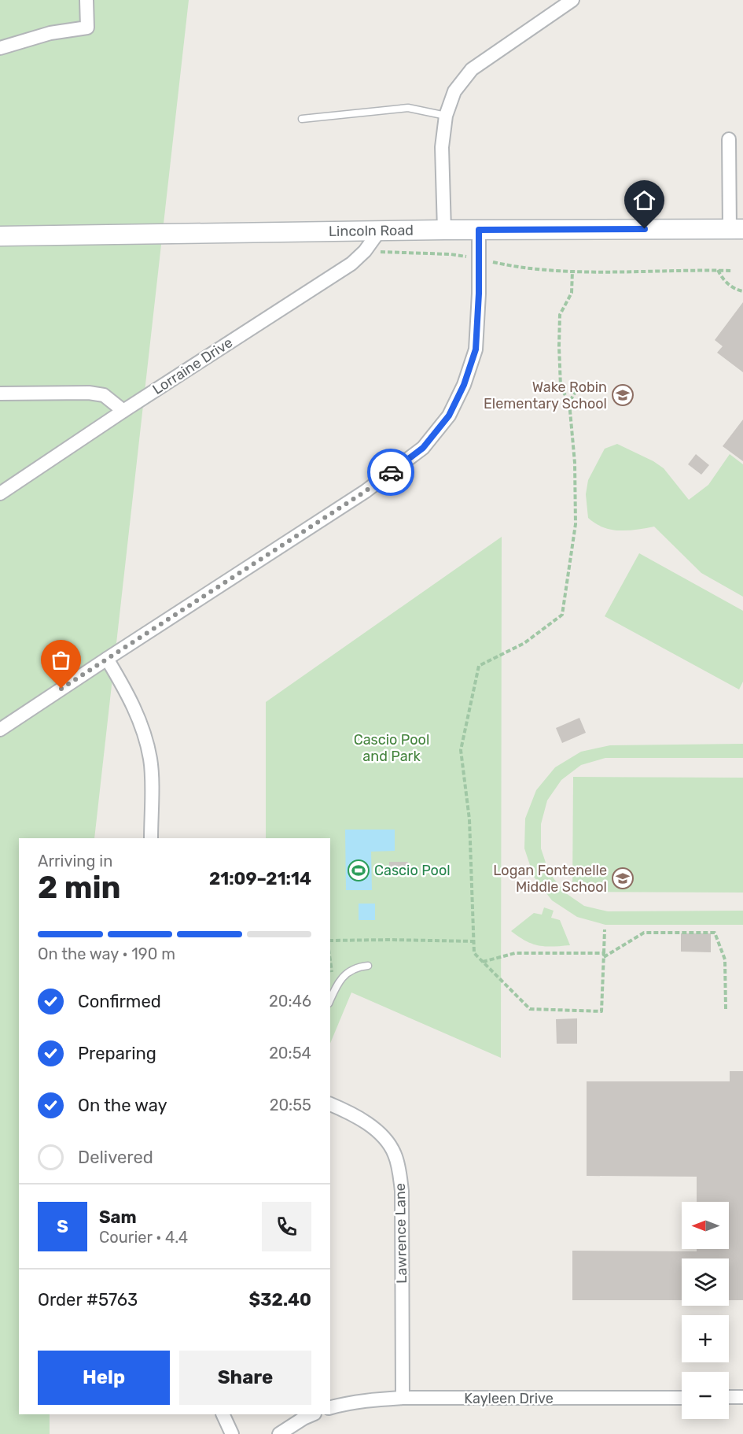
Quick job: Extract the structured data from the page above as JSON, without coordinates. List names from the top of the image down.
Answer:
{
  "streets": {
    "main road": ["Lincoln Road"],
    "street": ["Lorraine Drive", "Lawrence Lane", "Kayleen Drive"]
  },
  "crossings": [
    ["Lincoln Road", "Lorraine Drive"],
    ["Lawrence Lane", "Kayleen Drive"]
  ],
  "parks": ["Cascio Pool and Park"],
  "places": {
    "school or university": ["Wake Robin Elementary School", "Logan Fontenelle Middle School"],
    "sports": ["Cascio Pool"]
  },
  "north": "left",
  "page": {
    "heading": ["2 min", "Arriving in", "21:09–21:14"],
    "panel": [
      "Sam",
      "Courier · 4.4",
      "Order #5763",
      "$32.40"
    ],
    "bar": "On the way · 190 m",
    "list": [
      ["Confirmed", "20:46"],
      ["Preparing", "20:54"],
      ["On the way", "20:55"],
      "Delivered"
    ],
    "map_buttons": ["+", "−"],
    "round": "S",
    "buttons": ["Help", "Share"]
  }
}
